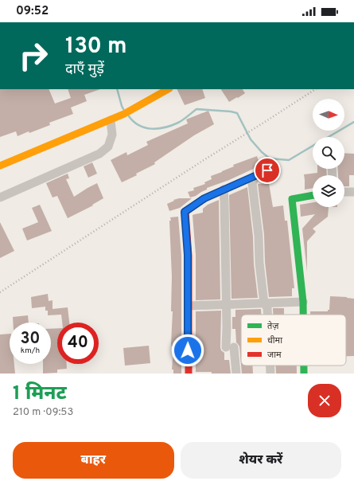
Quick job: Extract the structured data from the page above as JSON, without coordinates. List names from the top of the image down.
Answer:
{
  "legend": ["तेज़", "धीमा", "जाम"],
  "north": "right",
  "page": {
    "status": "09:52",
    "turn": ["130 m", "दाएँ मुड़ें"],
    "speed": "30 km/h",
    "limit": "40",
    "heading": ["1 मिनट", "210 m · 09:53"],
    "buttons": ["बाहर", "शेयर करें"]
  }
}
